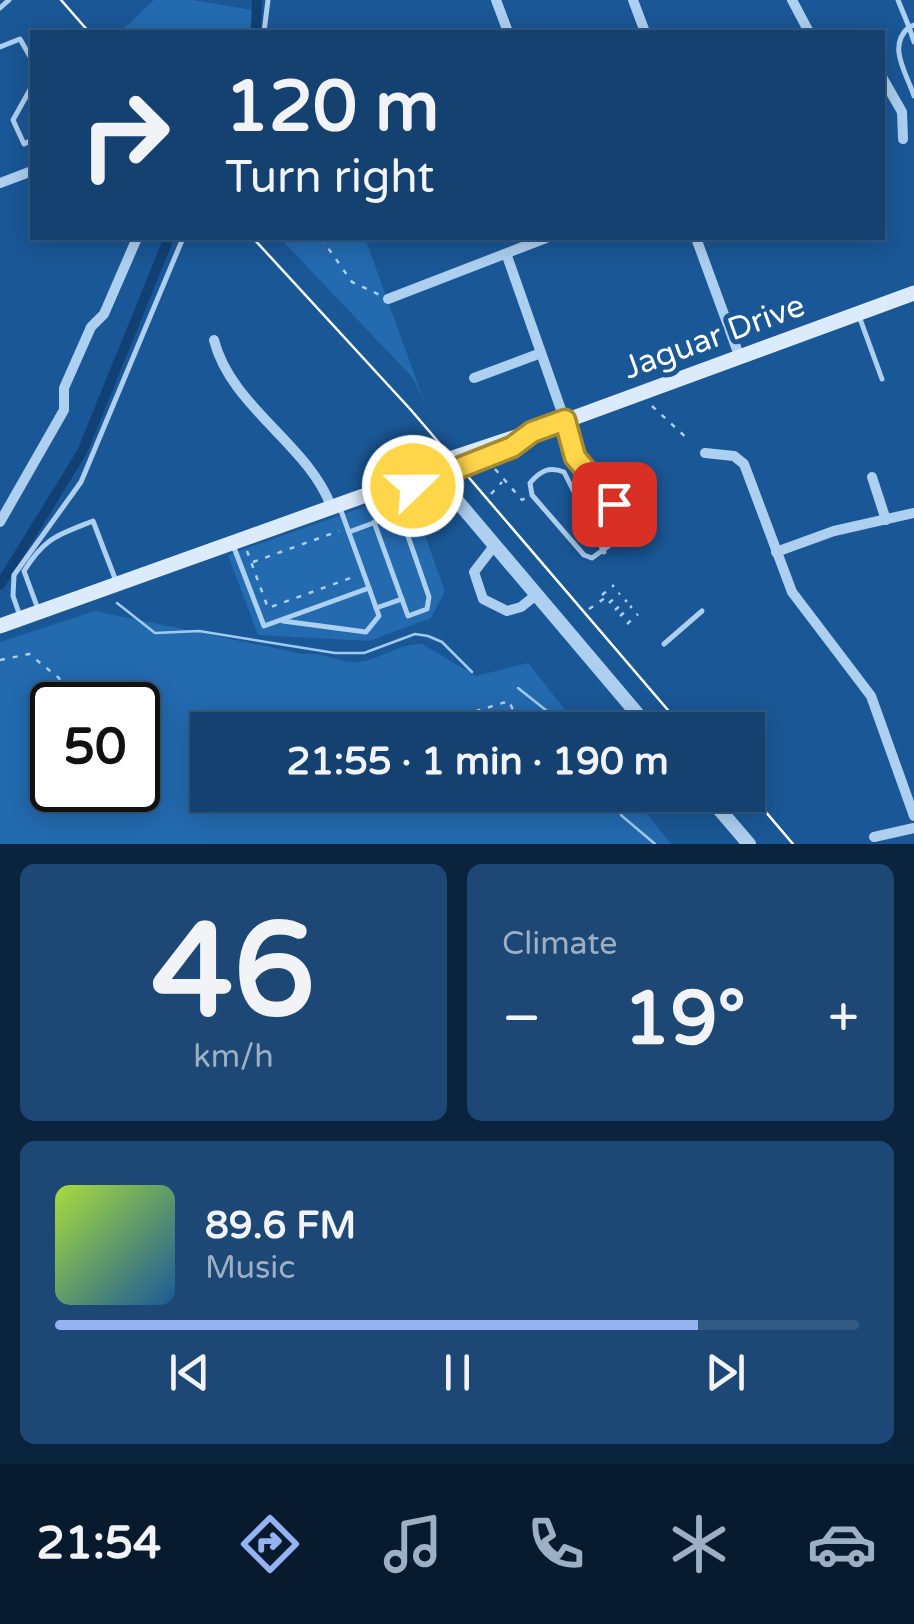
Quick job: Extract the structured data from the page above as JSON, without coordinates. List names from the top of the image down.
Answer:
{
  "streets": {
    "main road": ["Jaguar Drive"]
  },
  "page": {
    "turn": ["120 m", "Turn right"],
    "limit": "50",
    "trip": "21:55 · 1 min · 190 m",
    "tile": [
      ["46", "km/h"],
      "Climate"
    ],
    "heat": ["−", "19°", "+"],
    "song": ["89.6 FM", "Music"],
    "tabs": "21:54"
  }
}
